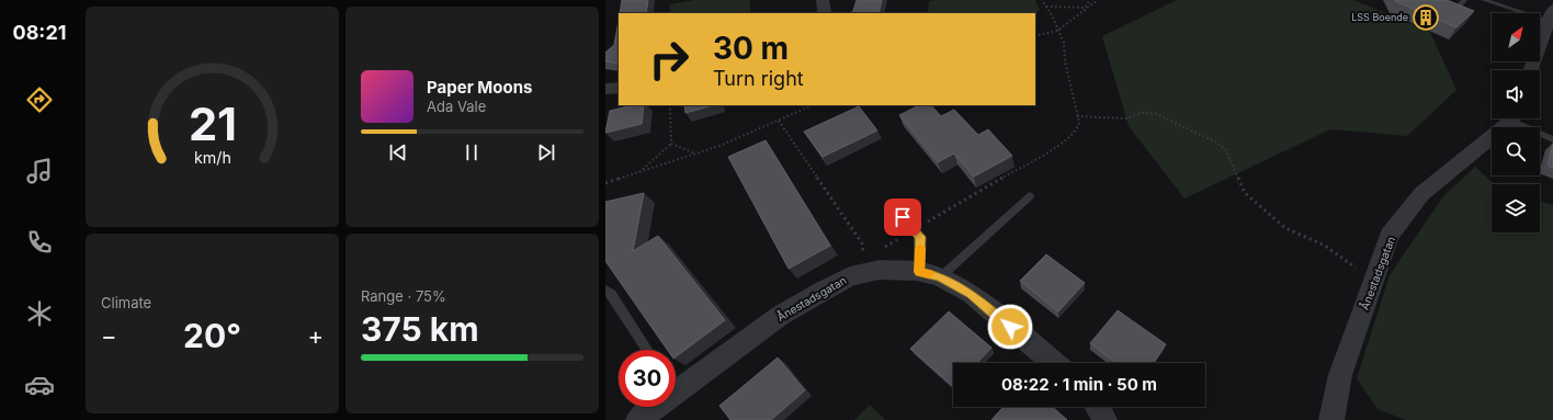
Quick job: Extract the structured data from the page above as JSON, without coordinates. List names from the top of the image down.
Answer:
{
  "streets": {
    "street": ["Ånestadsgatan"]
  },
  "places": {
    "building": ["LSS Boende"]
  },
  "north": "top right",
  "page": {
    "tabs": "08:21",
    "turn": ["30 m", "Turn right"],
    "song": ["Paper Moons", "Ada Vale"],
    "tile": [
      "Climate",
      ["Range · 75%", "375 km"]
    ],
    "heat": ["−", "20°", "+"],
    "limit": "30",
    "trip": "08:22 · 1 min · 50 m",
    "gauge": ["21", "km/h"]
  }
}
